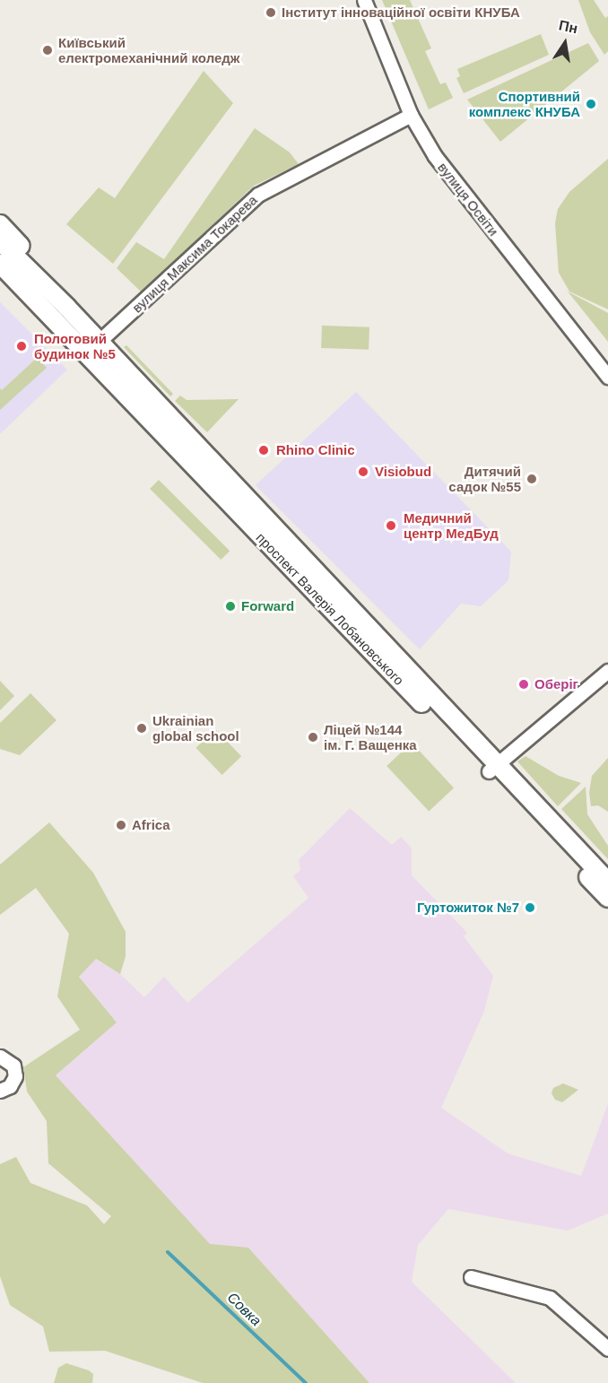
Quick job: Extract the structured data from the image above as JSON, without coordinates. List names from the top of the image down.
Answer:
{
  "streets": {
    "main road": ["проспект Валерія Лобановського"],
    "street": ["вулиця Освіти", "вулиця Максима Токарева"]
  },
  "crossings": [
    ["вулиця Освіти", "вулиця Максима Токарева"],
    ["вулиця Максима Токарева", "проспект Валерія Лобановського"]
  ],
  "water": ["Совка"],
  "places": [
    "Інститут інноваційної освіти КНУБА",
    "Київський електромеханічний коледж",
    "Спортивний комплекс КНУБА",
    "Пологовий будинок №5",
    "Rhino Clinic",
    "Visiobud",
    "Дитячий садок №55",
    "Медичний центр МедБуд",
    "Forward",
    "Оберіг",
    "Ukrainian global school",
    "Ліцей №144 ім. Г. Ващенка",
    "Africa",
    "Гуртожиток №7"
  ],
  "north": "top"
}
